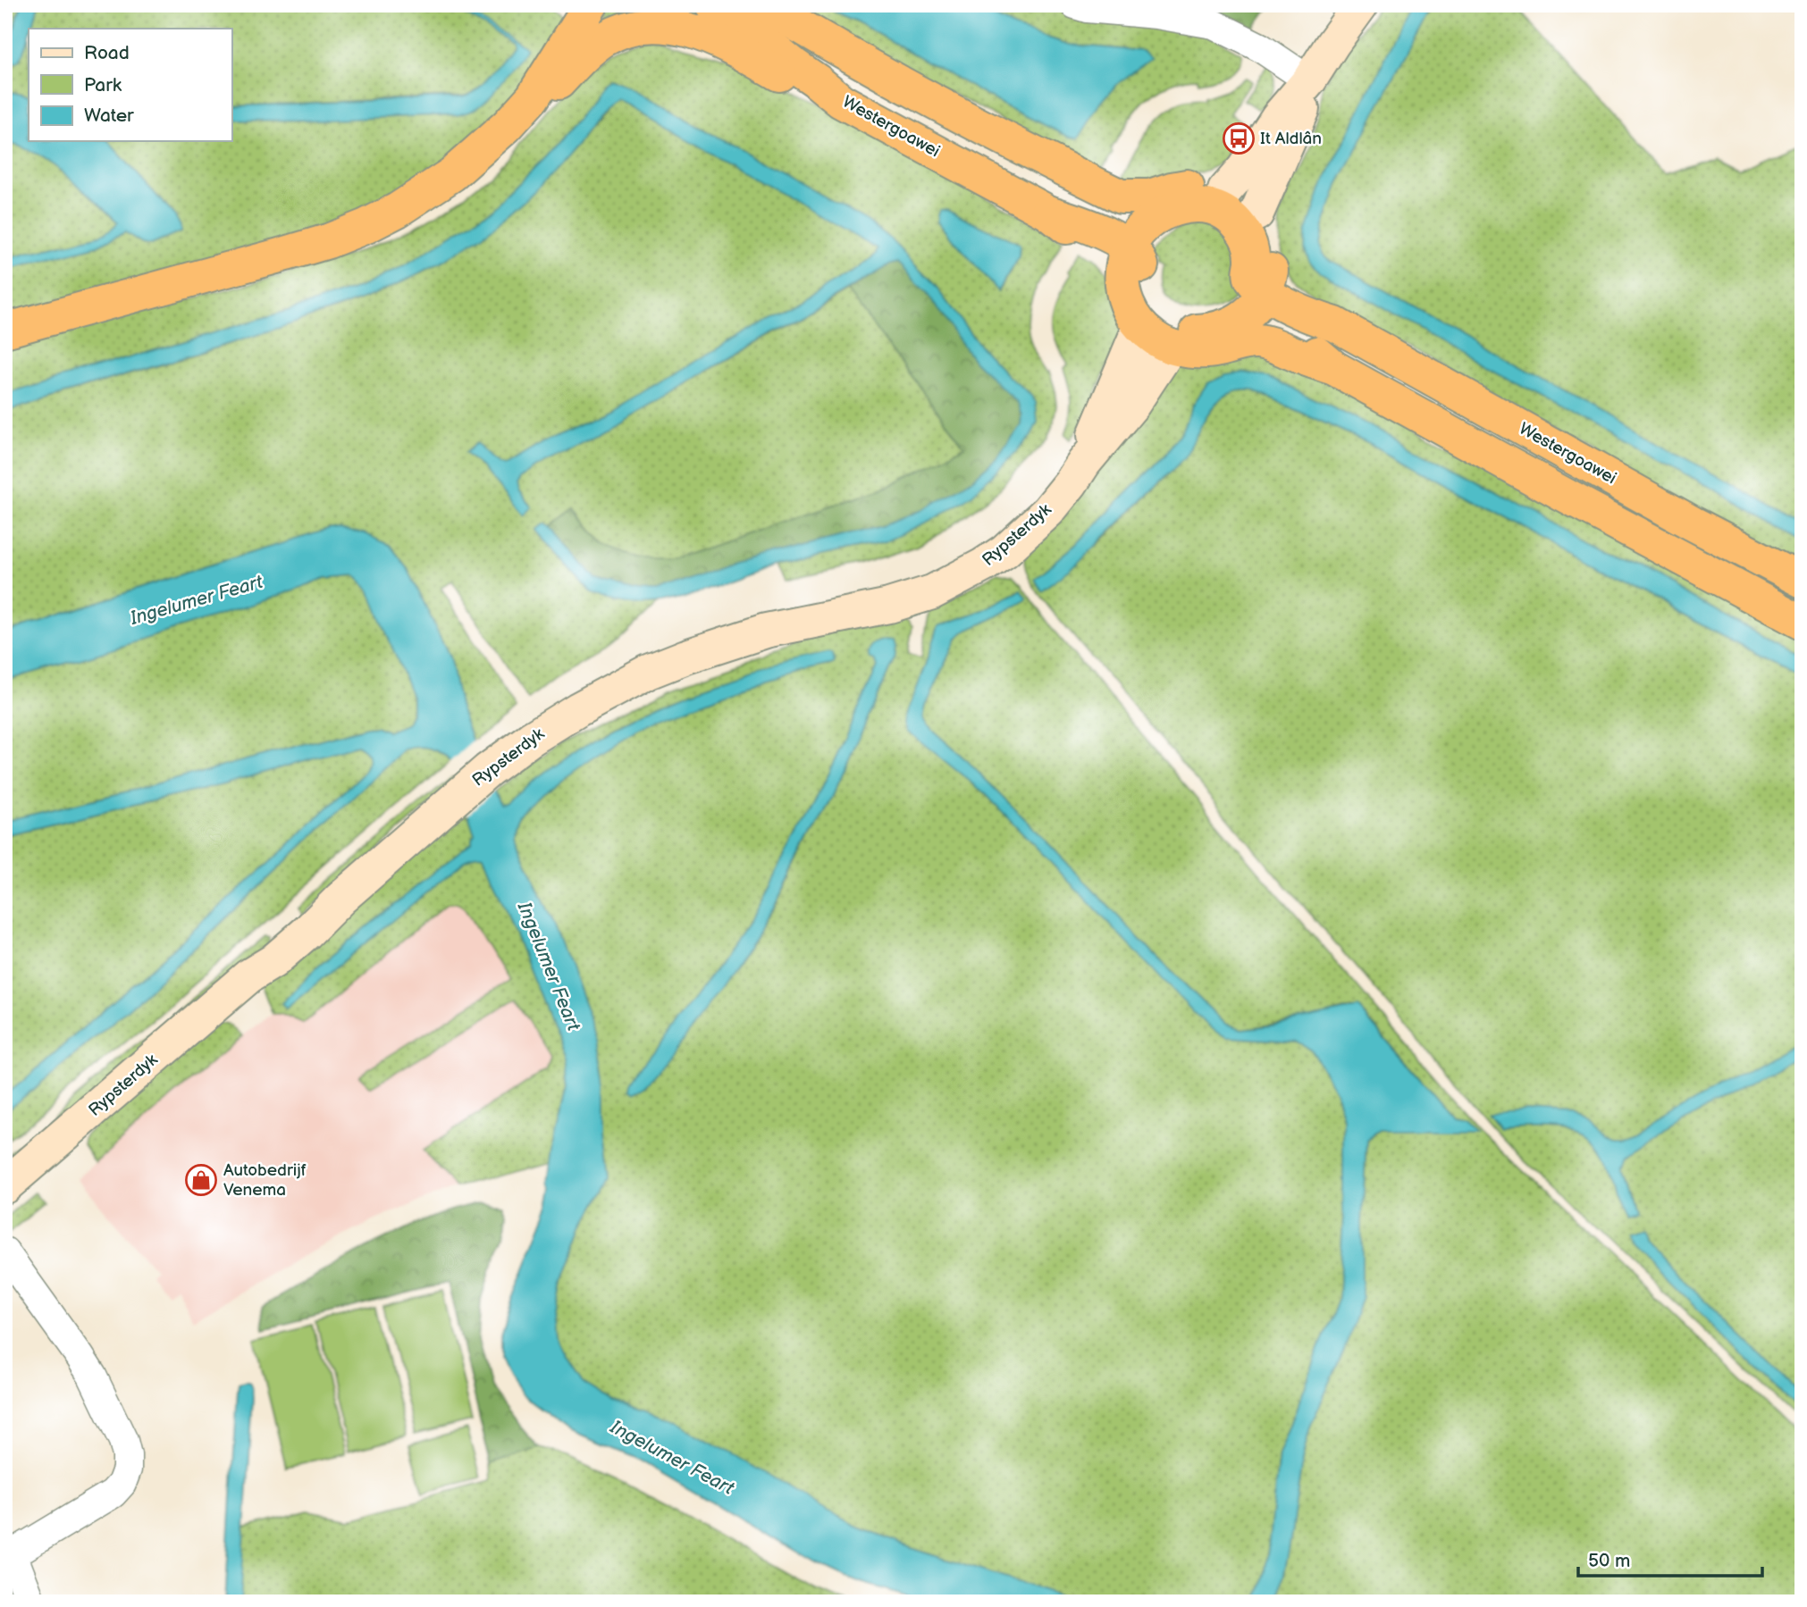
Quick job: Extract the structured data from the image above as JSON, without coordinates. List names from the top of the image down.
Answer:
{
  "streets": {
    "highway": ["Westergoawei"],
    "street": ["Rypsterdyk"]
  },
  "crossings": [
    ["Westergoawei", "Rypsterdyk"]
  ],
  "water": ["Ingelumer Feart"],
  "places": {
    "bus stop": ["It Aldlân"],
    "shop": ["Autobedrijf Venema"]
  },
  "legend": ["Road", "Park", "Water"],
  "scale_bar": "50 m"
}
